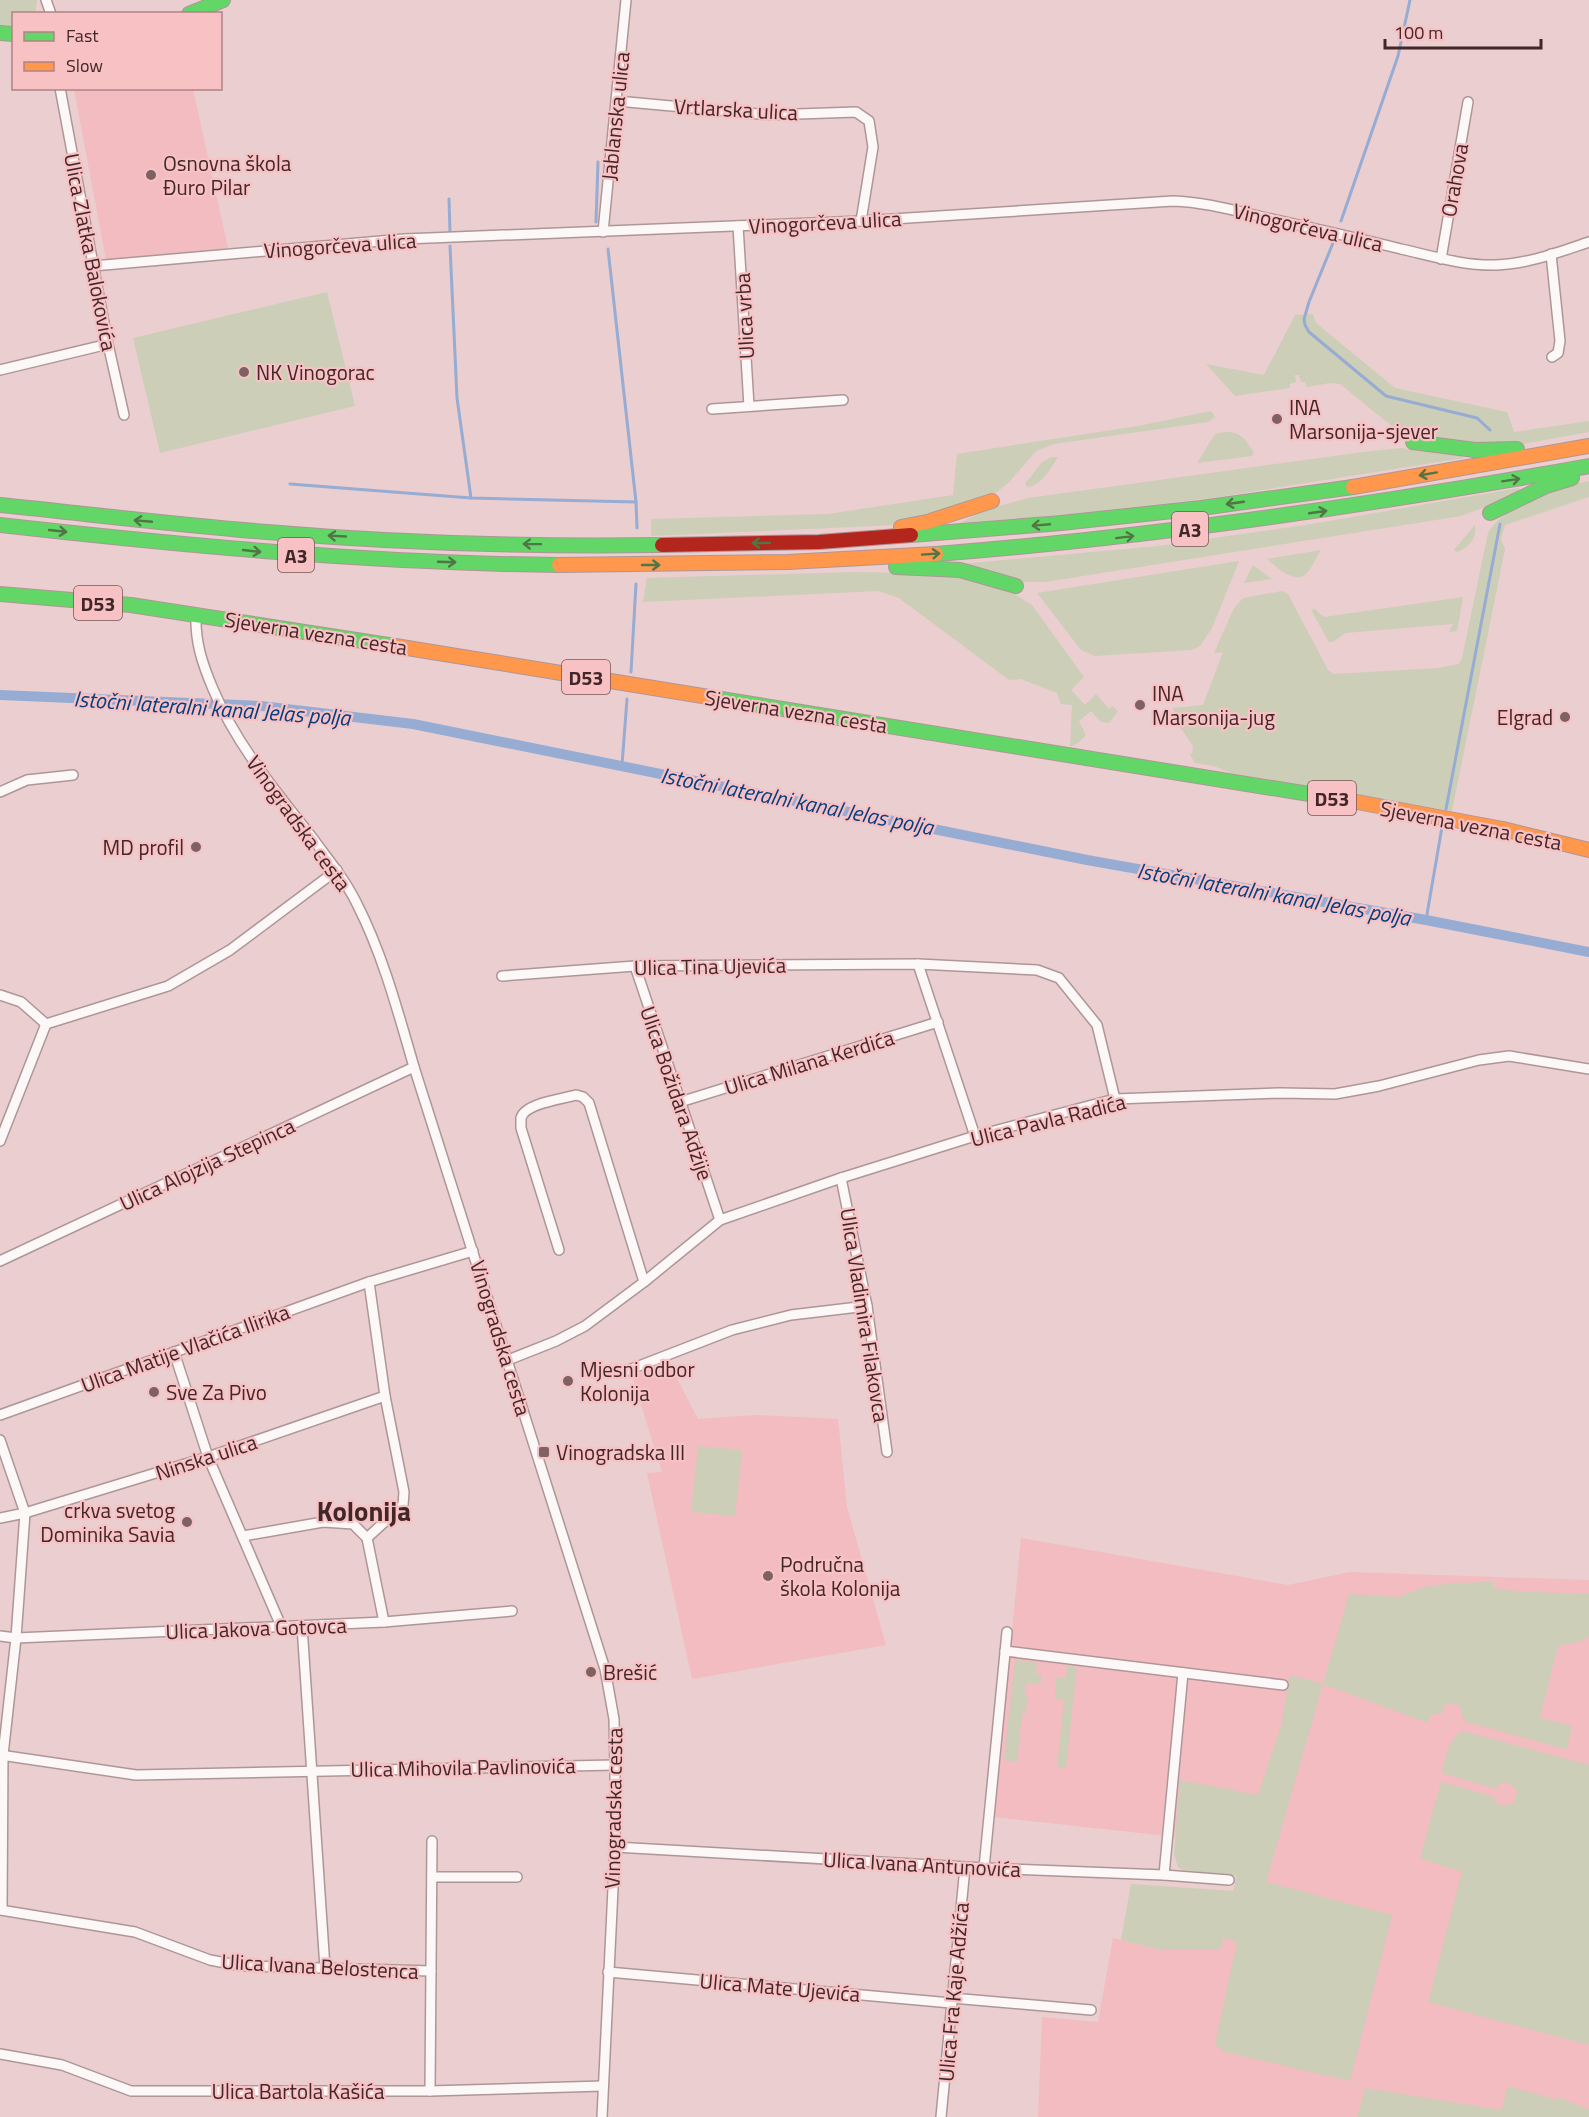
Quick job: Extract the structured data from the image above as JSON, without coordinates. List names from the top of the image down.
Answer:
{
  "streets": {
    "main road": ["A3", "D53", "Sjeverna vezna cesta"],
    "street": [
      "Vrtlarska ulica",
      "Jablanska ulica",
      "Orahova",
      "Vinogorčeva ulica",
      "Ulica Zlatka Balokovića",
      "Ulica vrba",
      "Vinogradska cesta",
      "Ulica Tina Ujevića",
      "Ulica Milana Kerdića",
      "Ulica Božidara Adžije",
      "Ulica Pavla Radića",
      "Ulica Alojzija Stepinca",
      "Ulica Vladimira Filakovca",
      "Ulica Matije Vlačića Ilirika",
      "Ninska ulica",
      "Ulica Jakova Gotovca",
      "Ulica Mihovila Pavlinovića",
      "Ulica Ivana Antunovića",
      "Ulica Ivana Belostenca",
      "Ulica Mate Ujevića",
      "Ulica Fra Kaje Adžića",
      "Ulica Bartola Kašića"
    ]
  },
  "crossings": [
    ["Vrtlarska ulica", "Jablanska ulica"],
    ["Vrtlarska ulica", "Vinogorčeva ulica"],
    ["Jablanska ulica", "Vinogorčeva ulica"],
    ["Orahova", "Vinogorčeva ulica"],
    ["Vinogorčeva ulica", "Ulica Zlatka Balokovića"],
    ["Vinogorčeva ulica", "Ulica vrba"],
    ["Sjeverna vezna cesta", "Vinogradska cesta"],
    ["Vinogradska cesta", "Ulica Pavla Radića"],
    ["Vinogradska cesta", "Ulica Alojzija Stepinca"],
    ["Vinogradska cesta", "Ulica Matije Vlačića Ilirika"],
    ["Vinogradska cesta", "Ulica Mihovila Pavlinovića"],
    ["Vinogradska cesta", "Ulica Ivana Antunovića"],
    ["Vinogradska cesta", "Ulica Mate Ujevića"],
    ["Vinogradska cesta", "Ulica Bartola Kašića"],
    ["Ulica Tina Ujevića", "Ulica Božidara Adžije"],
    ["Ulica Tina Ujevića", "Ulica Pavla Radića"],
    ["Ulica Milana Kerdića", "Ulica Božidara Adžije"],
    ["Ulica Božidara Adžije", "Ulica Pavla Radića"],
    ["Ulica Pavla Radića", "Ulica Vladimira Filakovca"],
    ["Ulica Ivana Antunovića", "Ulica Fra Kaje Adžića"],
    ["Ulica Ivana Belostenca", "Ulica Bartola Kašića"],
    ["Ulica Mate Ujevića", "Ulica Fra Kaje Adžića"]
  ],
  "districts": ["Kolonija"],
  "water": ["Istočni lateralni kanal Jelas polja"],
  "places": {
    "other": [
      "Osnovna škola Đuro Pilar",
      "NK Vinogorac",
      "INA Marsonija-sjever",
      "INA Marsonija-jug",
      "Elgrad",
      "MD profil",
      "Mjesni odbor Kolonija",
      "Sve Za Pivo",
      "crkva svetog Dominika Savia",
      "Područna škola Kolonija",
      "Brešić"
    ],
    "transit": ["Vinogradska III"]
  },
  "legend": ["Fast", "Slow"],
  "scale_bar": "100 m"
}
